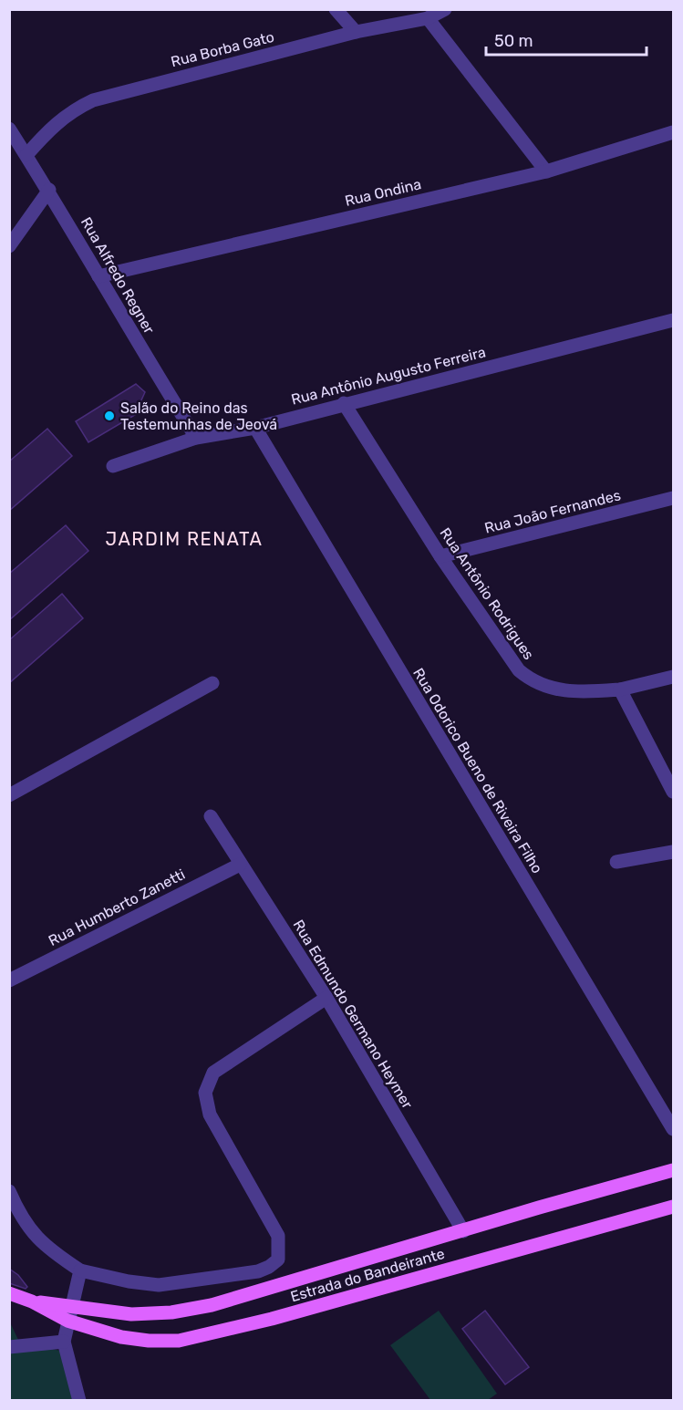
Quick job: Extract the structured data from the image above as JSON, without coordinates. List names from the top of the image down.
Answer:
{
  "streets": {
    "main road": ["Estrada do Bandeirante"],
    "street": [
      "Rua Borba Gato",
      "Rua Ondina",
      "Rua Alfredo Regner",
      "Rua Antônio Augusto Ferreira",
      "Rua João Fernandes",
      "Rua Antônio Rodrigues",
      "Rua Odorico Bueno de Riveira Filho",
      "Rua Humberto Zanetti",
      "Rua Edmundo Germano Heymer"
    ]
  },
  "crossings": [
    ["Rua Borba Gato", "Rua Alfredo Regner"],
    ["Rua Ondina", "Rua Alfredo Regner"],
    ["Rua Alfredo Regner", "Rua Antônio Augusto Ferreira"],
    ["Rua Antônio Augusto Ferreira", "Rua Antônio Rodrigues"],
    ["Rua Antônio Augusto Ferreira", "Rua Odorico Bueno de Riveira Filho"],
    ["Rua João Fernandes", "Rua Antônio Rodrigues"],
    ["Rua Humberto Zanetti", "Rua Edmundo Germano Heymer"],
    ["Rua Edmundo Germano Heymer", "Estrada do Bandeirante"]
  ],
  "districts": ["JARDIM RENATA"],
  "places": ["Salão do Reino das Testemunhas de Jeová"],
  "scale_bar": "50 m"
}
